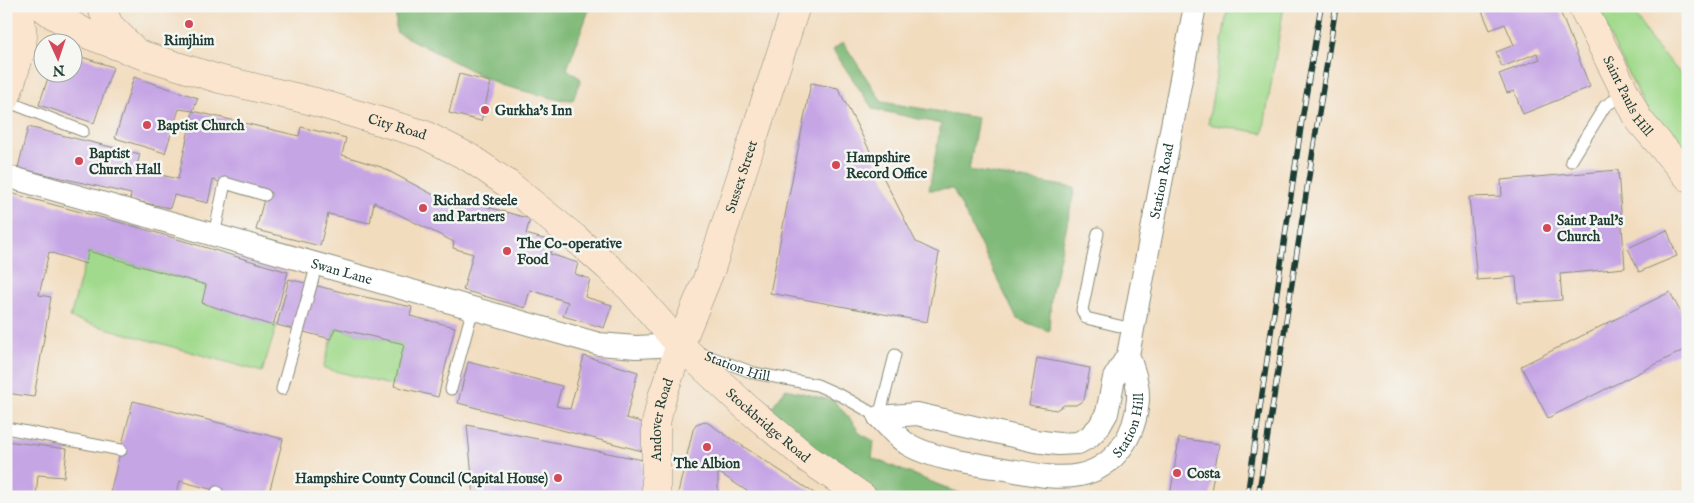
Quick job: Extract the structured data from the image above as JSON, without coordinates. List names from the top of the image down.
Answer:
{
  "streets": {
    "main road": [
      "Saint Pauls Hill",
      "City Road",
      "Sussex Street",
      "Andover Road",
      "Stockbridge Road"
    ],
    "street": ["Station Road", "Swan Lane", "Station Hill"]
  },
  "crossings": [
    ["City Road", "Sussex Street"],
    ["City Road", "Swan Lane"],
    ["City Road", "Station Hill"],
    ["City Road", "Andover Road"],
    ["City Road", "Stockbridge Road"],
    ["Sussex Street", "Swan Lane"],
    ["Sussex Street", "Station Hill"],
    ["Sussex Street", "Andover Road"],
    ["Sussex Street", "Stockbridge Road"],
    ["Station Road", "Station Hill"],
    ["Swan Lane", "Station Hill"],
    ["Swan Lane", "Andover Road"],
    ["Swan Lane", "Stockbridge Road"],
    ["Station Hill", "Andover Road"],
    ["Station Hill", "Stockbridge Road"],
    ["Andover Road", "Stockbridge Road"]
  ],
  "places": [
    "Rimjhim",
    "Gurkha's Inn",
    "Baptist Church",
    "Baptist Church Hall",
    "Hampshire Record Office",
    "Richard Steele and Partners",
    "Saint Paul's Church",
    "The Co-operative Food",
    "The Albion",
    "Costa",
    "Hampshire County Council (Capital House)"
  ],
  "north": "bottom"
}
